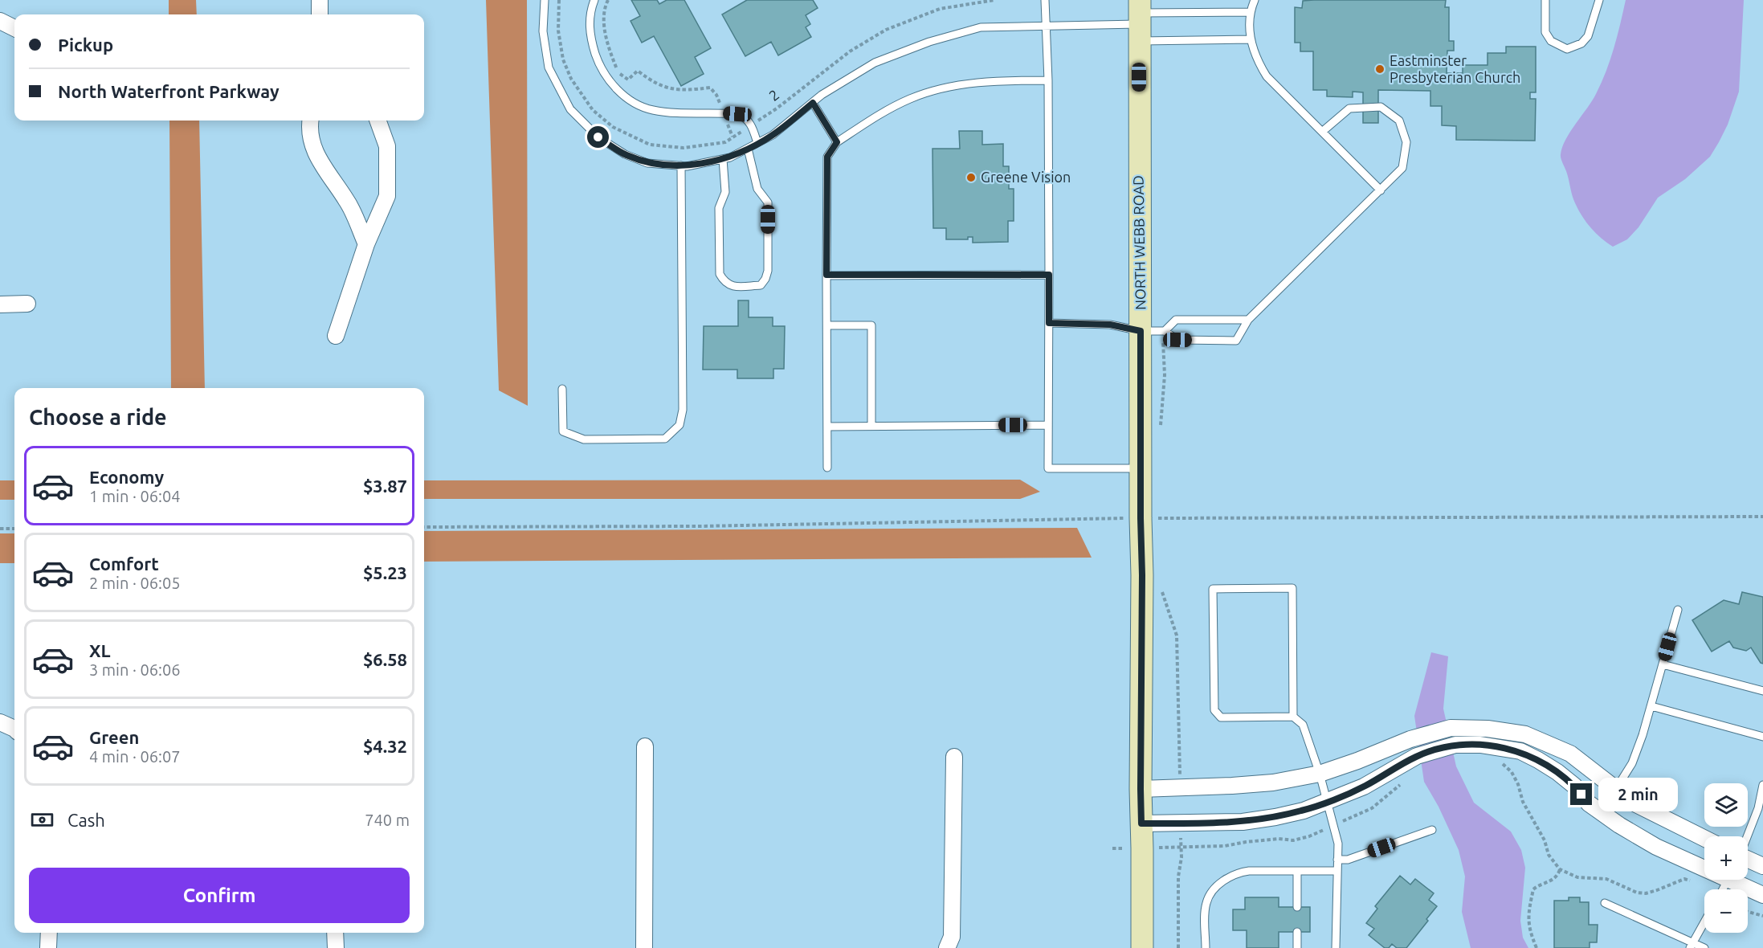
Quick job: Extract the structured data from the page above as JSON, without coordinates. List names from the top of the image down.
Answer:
{
  "streets": {
    "main road": ["NORTH WEBB ROAD"],
    "path": ["2"]
  },
  "places": ["Eastminster Presbyterian Church", "Greene Vision"],
  "page": {
    "banner": ["Pickup", "North Waterfront Parkway"],
    "heading": "Choose a ride",
    "list": [
      {
        "name": "Economy",
        "note": "1 min · 06:04",
        "value": "$3.87"
      },
      {
        "name": "Comfort",
        "note": "2 min · 06:05",
        "value": "$5.23"
      },
      {
        "name": "XL",
        "note": "3 min · 06:06",
        "value": "$6.58"
      },
      {
        "name": "Green",
        "note": "4 min · 06:07",
        "value": "$4.32"
      }
    ],
    "bubble": "2 min",
    "map_buttons": ["+", "−"],
    "pay": ["Cash", "740 m"],
    "buttons": "Confirm"
  }
}
